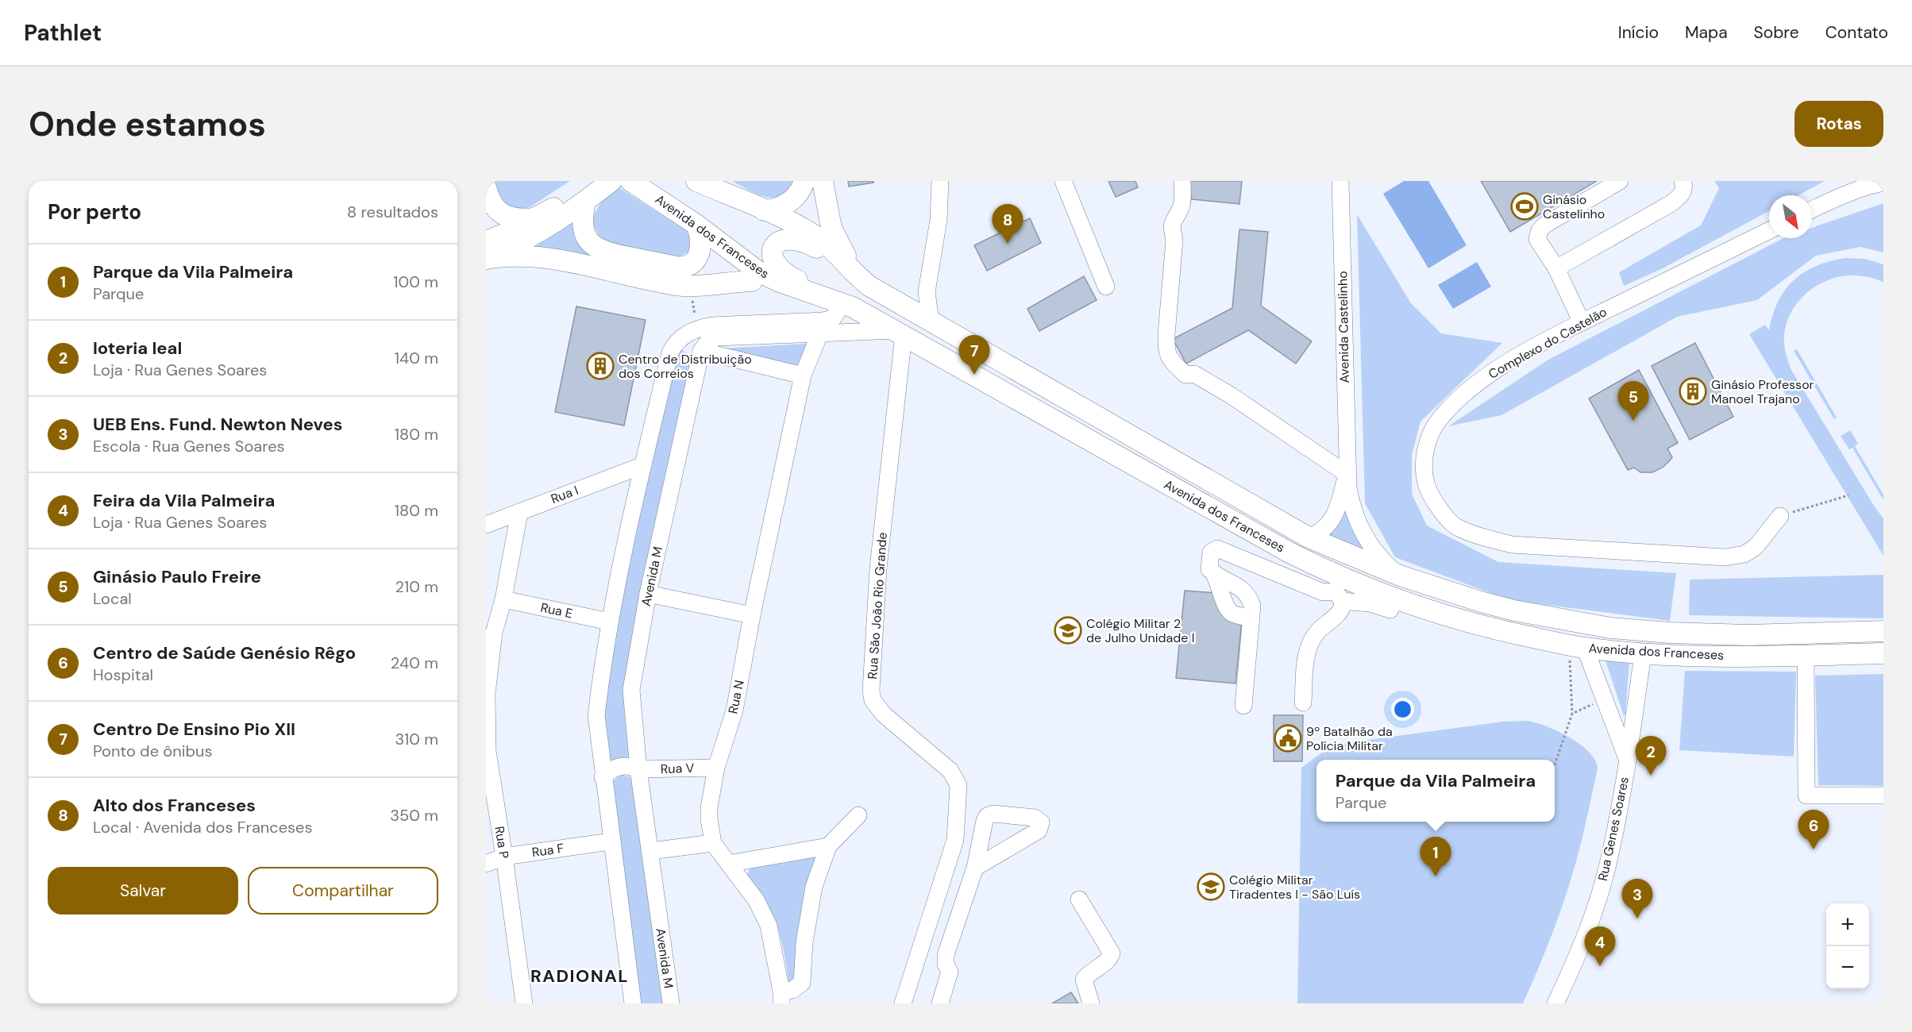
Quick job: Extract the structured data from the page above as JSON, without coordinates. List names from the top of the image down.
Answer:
{
  "streets": {
    "main road": ["Avenida dos Franceses"],
    "street": [
      "Avenida Castelinho",
      "Complexo do Castelão",
      "Rua I",
      "Avenida M",
      "Rua São João Rio Grande",
      "Rua E",
      "Rua N",
      "Rua V",
      "Rua Genes Soares",
      "Rua P",
      "Rua F"
    ]
  },
  "crossings": [
    ["Avenida dos Franceses", "Avenida Castelinho"],
    ["Avenida dos Franceses", "Rua São João Rio Grande"],
    ["Avenida dos Franceses", "Rua Genes Soares"],
    ["Rua I", "Rua P"],
    ["Avenida M", "Rua V"],
    ["Rua E", "Rua P"],
    ["Rua N", "Rua V"],
    ["Rua P", "Rua F"]
  ],
  "districts": ["RADIONAL"],
  "places": {
    "sports": ["Ginásio Castelinho"],
    "building": ["Centro de Distribuição dos Correios", "Ginásio Professor Manoel Trajano"],
    "school or university": ["Colégio Militar 2 de Julho Unidade I", "Colégio Militar Tiradentes I - São Luís"],
    "public building": ["9º Batalhão da Polícia Militar"]
  },
  "north": "bottom right",
  "page": {
    "header": "Pathlet",
    "nav": [
      "Início",
      "Mapa",
      "Sobre",
      "Contato"
    ],
    "buttons": [
      "Rotas",
      ["Salvar", "Compartilhar"]
    ],
    "title": "Onde estamos",
    "heading": ["Por perto", "8 resultados"],
    "pins": [
      "8",
      "7",
      "5",
      "2",
      "6",
      "1",
      "3",
      "4"
    ],
    "list": [
      {
        "mark": "1",
        "name": "Parque da Vila Palmeira",
        "note": "Parque",
        "value": "100 m"
      },
      {
        "mark": "2",
        "name": "loteria leal",
        "note": "Loja · Rua Genes Soares",
        "value": "140 m"
      },
      {
        "mark": "3",
        "name": "UEB Ens. Fund. Newton Neves",
        "note": "Escola · Rua Genes Soares",
        "value": "180 m"
      },
      {
        "mark": "4",
        "name": "Feira da Vila Palmeira",
        "note": "Loja · Rua Genes Soares",
        "value": "180 m"
      },
      {
        "mark": "5",
        "name": "Ginásio Paulo Freire",
        "note": "Local",
        "value": "210 m"
      },
      {
        "mark": "6",
        "name": "Centro de Saúde Genésio Rêgo",
        "note": "Hospital",
        "value": "240 m"
      },
      {
        "mark": "7",
        "name": "Centro De Ensino Pio XII",
        "note": "Ponto de ônibus",
        "value": "310 m"
      },
      {
        "mark": "8",
        "name": "Alto dos Franceses",
        "note": "Local · Avenida dos Franceses",
        "value": "350 m"
      }
    ],
    "popup": ["Parque da Vila Palmeira", "Parque"],
    "map_buttons": ["+", "−"]
  }
}
